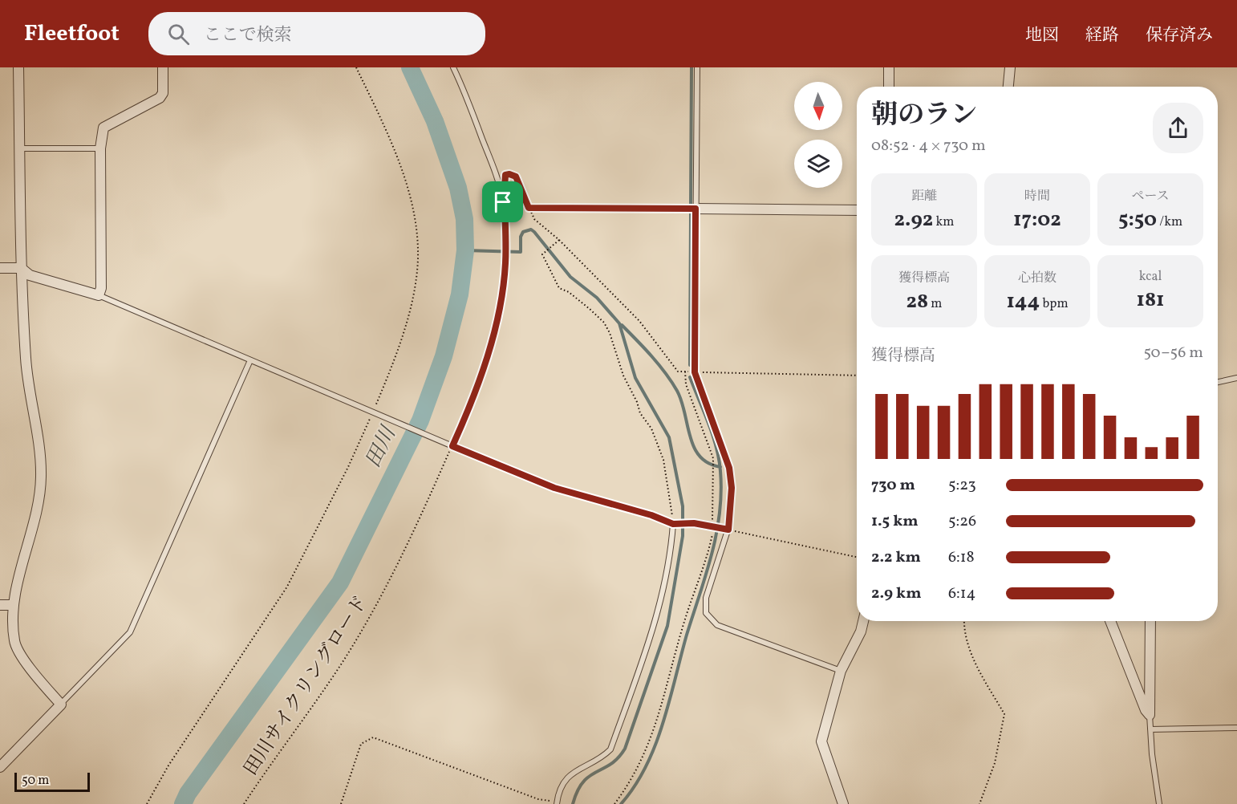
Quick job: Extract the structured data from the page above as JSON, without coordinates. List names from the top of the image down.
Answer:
{
  "streets": {
    "path": ["田川サイクリングロード"]
  },
  "water": ["田川"],
  "scale_bar": "50 m",
  "north": "bottom",
  "page": {
    "header": "Fleetfoot",
    "search": "ここで検索",
    "nav": ["地図", "経路", "保存済み"],
    "heading": ["朝のラン", "08:52 · 4 × 730 m"],
    "stats": [
      ["距離", "2.92 km"],
      ["時間", "17:02"],
      ["ペース", "5:50 /km"],
      ["獲得標高", "28 m"],
      ["心拍数", "144 bpm"],
      ["kcal", "181"]
    ],
    "chart": ["獲得標高", "50–56 m"],
    "list": [
      {
        "name": "730 m",
        "note": "5:23"
      },
      {
        "name": "1.5 km",
        "note": "5:26"
      },
      {
        "name": "2.2 km",
        "note": "6:18"
      },
      {
        "name": "2.9 km",
        "note": "6:14"
      }
    ],
    "scale": "50 m"
  }
}
